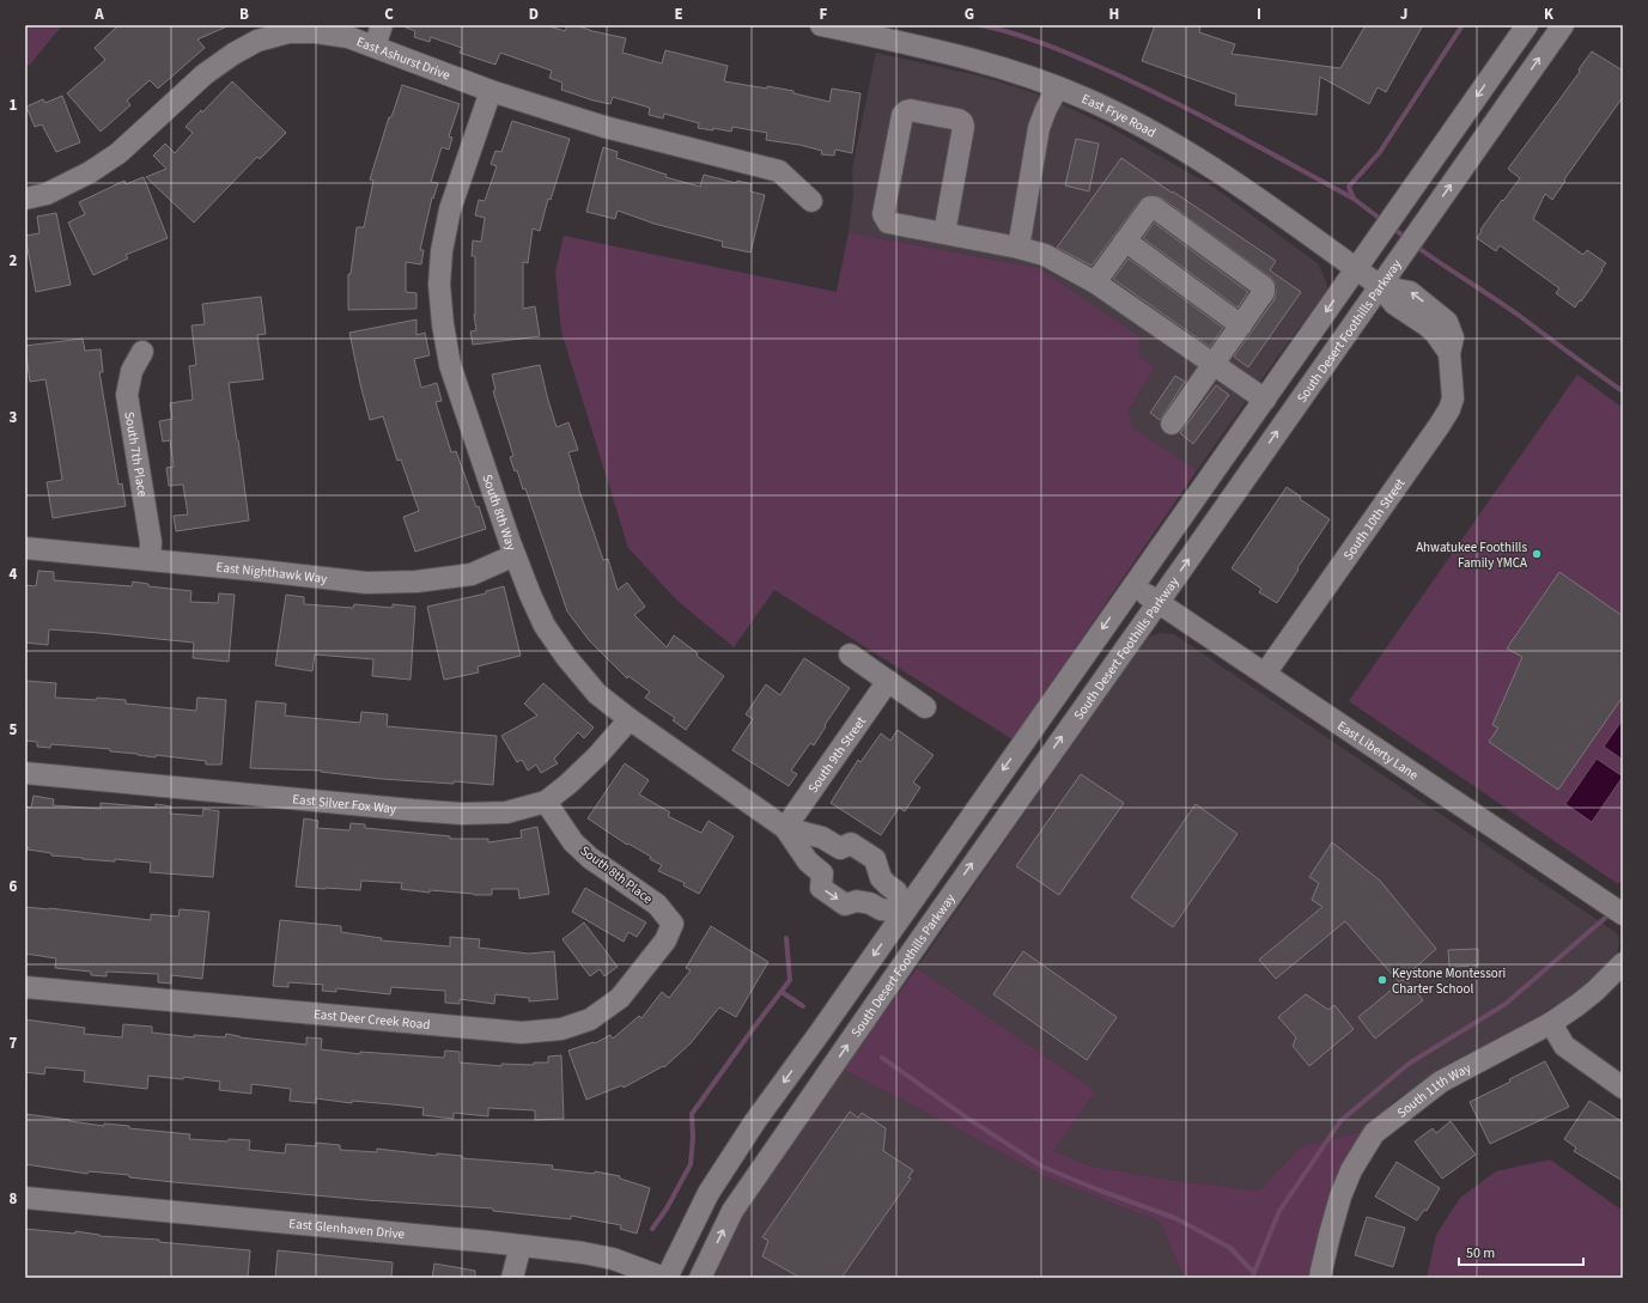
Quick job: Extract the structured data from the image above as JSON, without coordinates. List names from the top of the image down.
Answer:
{
  "streets": {
    "street": [
      "East Ashurst Drive",
      "East Frye Road",
      "South Desert Foothills Parkway",
      "South 7th Place",
      "South 8th Way",
      "South 10th Street",
      "East Nighthawk Way",
      "East Liberty Lane",
      "South 9th Street",
      "East Silver Fox Way",
      "South 8th Place",
      "East Deer Creek Road",
      "South 11th Way",
      "East Glenhaven Drive"
    ]
  },
  "crossings": [
    ["East Ashurst Drive", "South 8th Way"],
    ["East Frye Road", "South Desert Foothills Parkway"],
    ["East Frye Road", "South 10th Street"],
    ["South Desert Foothills Parkway", "South 8th Way"],
    ["South Desert Foothills Parkway", "East Liberty Lane"],
    ["South Desert Foothills Parkway", "East Glenhaven Drive"],
    ["South 7th Place", "East Nighthawk Way"],
    ["South 8th Way", "East Nighthawk Way"],
    ["South 8th Way", "South 9th Street"],
    ["South 8th Way", "East Silver Fox Way"],
    ["South 10th Street", "East Liberty Lane"],
    ["East Silver Fox Way", "South 8th Place"],
    ["South 8th Place", "East Deer Creek Road"]
  ],
  "places": ["Ahwatukee Foothills Family YMCA", "Keystone Montessori Charter School"],
  "scale_bar": "50 m",
  "grid": {
    "columns": [
      "A",
      "B",
      "C",
      "D",
      "E",
      "F",
      "G",
      "H",
      "I",
      "J",
      "K"
    ],
    "rows": [
      "1",
      "2",
      "3",
      "4",
      "5",
      "6",
      "7",
      "8"
    ]
  }
}
